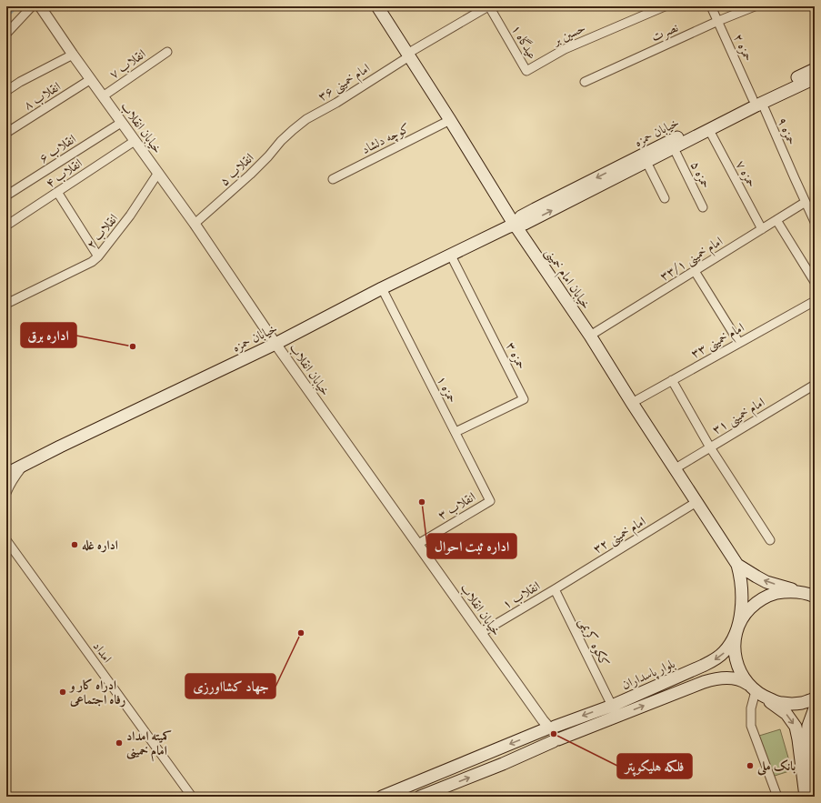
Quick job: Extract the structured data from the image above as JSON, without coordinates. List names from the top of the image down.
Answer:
{
  "streets": {
    "main road": ["خیابان حمزه", "خیابان امام خمینی", "بلوار پاسداران"],
    "street": [
      "نصرت",
      "حسین بر",
      "عیدگاه ۱",
      "حمزه ۲",
      "انقلاب ۷",
      "امام خمینی ۳۶",
      "انقلاب ۸",
      "خیابان انقلاب",
      "حمزه ۹",
      "کوچه دلشاد",
      "انقلاب ۶",
      "انقلاب ۵",
      "انقلاب ۴",
      "حمزه ۷",
      "حمزه ۵",
      "انقلاب ۲",
      "امام خمینی ۳۳/۱",
      "امام خمینی ۳۳",
      "حمزه ۳",
      "حمزه ۱",
      "امام خمینی ۳۱",
      "انقلاب ۳",
      "امام خمینی ۳۲",
      "انقلاب ۱",
      "ککوه کریمی",
      "امداد"
    ]
  },
  "crossings": [
    ["نصرت", "حمزه ۲"],
    ["حسین بر", "عیدگاه ۱"],
    ["عیدگاه ۱", "امام خمینی ۳۶"],
    ["حمزه ۲", "حمزه ۹"],
    ["حمزه ۲", "خیابان حمزه"],
    ["انقلاب ۷", "خیابان انقلاب"],
    ["امام خمینی ۳۶", "انقلاب ۵"],
    ["امام خمینی ۳۶", "خیابان امام خمینی"],
    ["انقلاب ۸", "خیابان انقلاب"],
    ["خیابان انقلاب", "خیابان حمزه"],
    ["خیابان انقلاب", "انقلاب ۶"],
    ["خیابان انقلاب", "انقلاب ۵"],
    ["خیابان انقلاب", "انقلاب ۴"],
    ["خیابان انقلاب", "انقلاب ۲"],
    ["خیابان انقلاب", "انقلاب ۳"],
    ["خیابان انقلاب", "انقلاب ۱"],
    ["خیابان انقلاب", "بلوار پاسداران"],
    ["حمزه ۹", "خیابان حمزه"],
    ["حمزه ۹", "امام خمینی ۳۳/۱"],
    ["خیابان حمزه", "حمزه ۷"],
    ["خیابان حمزه", "خیابان امام خمینی"],
    ["خیابان حمزه", "حمزه ۳"],
    ["خیابان حمزه", "حمزه ۱"],
    ["کوچه دلشاد", "خیابان امام خمینی"],
    ["حمزه ۷", "امام خمینی ۳۳/۱"],
    ["امام خمینی ۳۳/۱", "خیابان امام خمینی"],
    ["خیابان امام خمینی", "امام خمینی ۳۳"],
    ["خیابان امام خمینی", "امام خمینی ۳۱"],
    ["خیابان امام خمینی", "امام خمینی ۳۲"],
    ["حمزه ۳", "حمزه ۱"],
    ["حمزه ۱", "انقلاب ۳"],
    ["امام خمینی ۳۲", "انقلاب ۱"],
    ["امام خمینی ۳۲", "ککوه کریمی"],
    ["انقلاب ۱", "ککوه کریمی"],
    ["ککوه کریمی", "بلوار پاسداران"]
  ],
  "places": [
    "اداره برق",
    "اداره ثبت احوال",
    "اداره غله",
    "جهاد کشااورزی",
    "ادراه کار و رفاه اجتماعی",
    "فلکه هلیکوپتر",
    "کمیته امداد امام خمینی",
    "بانک ملی"
  ]
}
